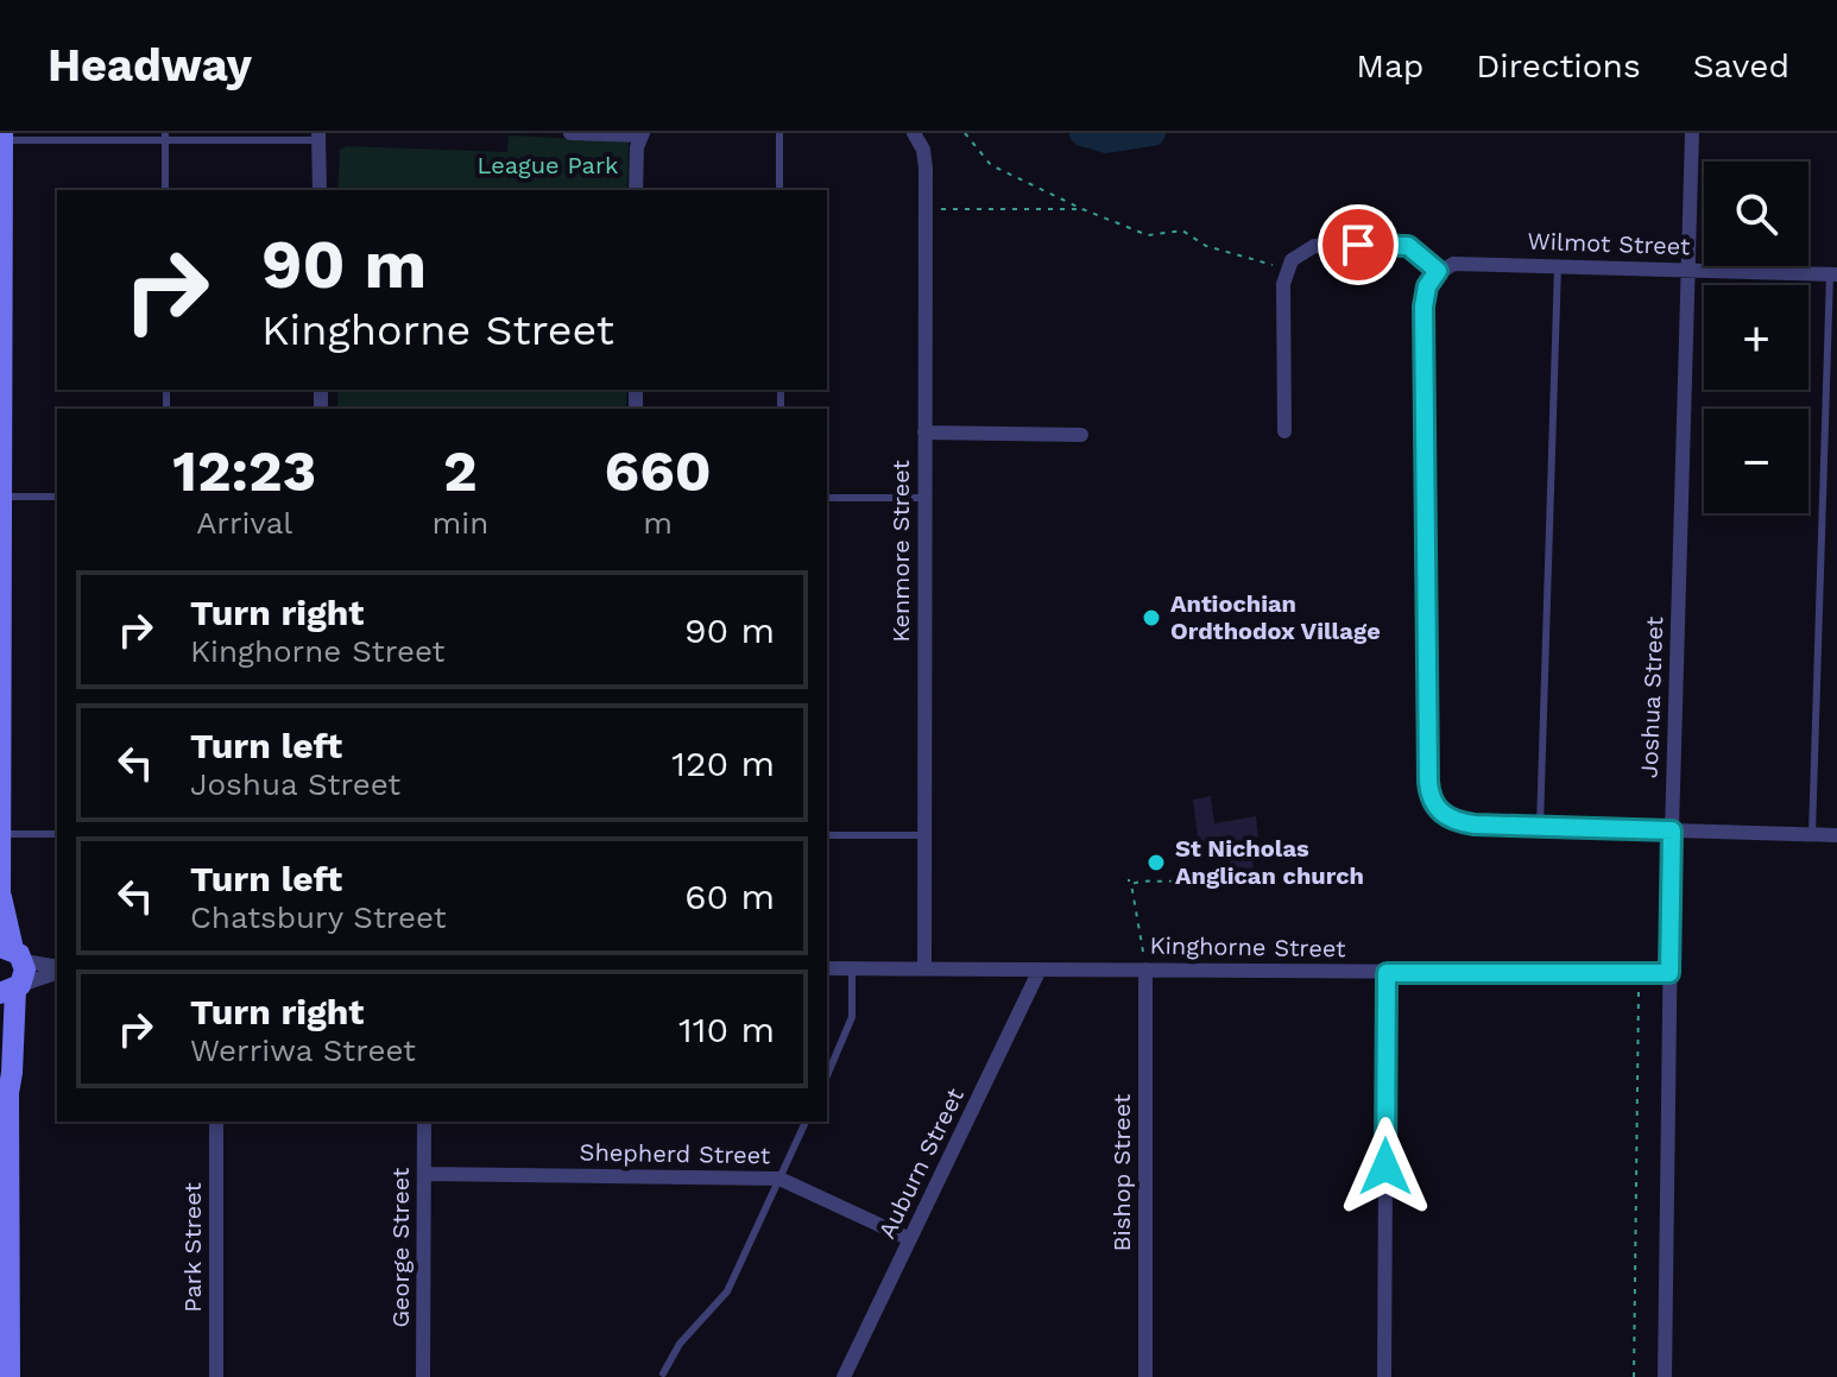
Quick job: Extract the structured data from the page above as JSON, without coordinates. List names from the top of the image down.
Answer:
{
  "streets": {
    "street": [
      "Wilmot Street",
      "Kenmore Street",
      "Joshua Street",
      "Kinghorne Street",
      "Shepherd Street",
      "Auburn Street",
      "Bishop Street",
      "Park Street",
      "George Street"
    ]
  },
  "crossings": [
    ["Wilmot Street", "Joshua Street"],
    ["Kenmore Street", "Kinghorne Street"],
    ["Joshua Street", "Kinghorne Street"],
    ["Kinghorne Street", "Auburn Street"],
    ["Kinghorne Street", "Bishop Street"],
    ["Shepherd Street", "Auburn Street"],
    ["Shepherd Street", "George Street"]
  ],
  "parks": ["League Park"],
  "places": ["Antiochian Ordthodox Village", "St Nicholas Anglican church"],
  "page": {
    "header": "Headway",
    "nav": ["Map", "Directions", "Saved"],
    "map_buttons": ["+", "−"],
    "turn": ["90 m", "Kinghorne Street"],
    "eta": [
      "12:23",
      "Arrival",
      "2",
      "min",
      "660",
      "m"
    ],
    "list": [
      {
        "name": "Turn right",
        "note": "Kinghorne Street",
        "value": "90 m"
      },
      {
        "name": "Turn left",
        "note": "Joshua Street",
        "value": "120 m"
      },
      {
        "name": "Turn left",
        "note": "Chatsbury Street",
        "value": "60 m"
      },
      {
        "name": "Turn right",
        "note": "Werriwa Street",
        "value": "110 m"
      }
    ]
  }
}
